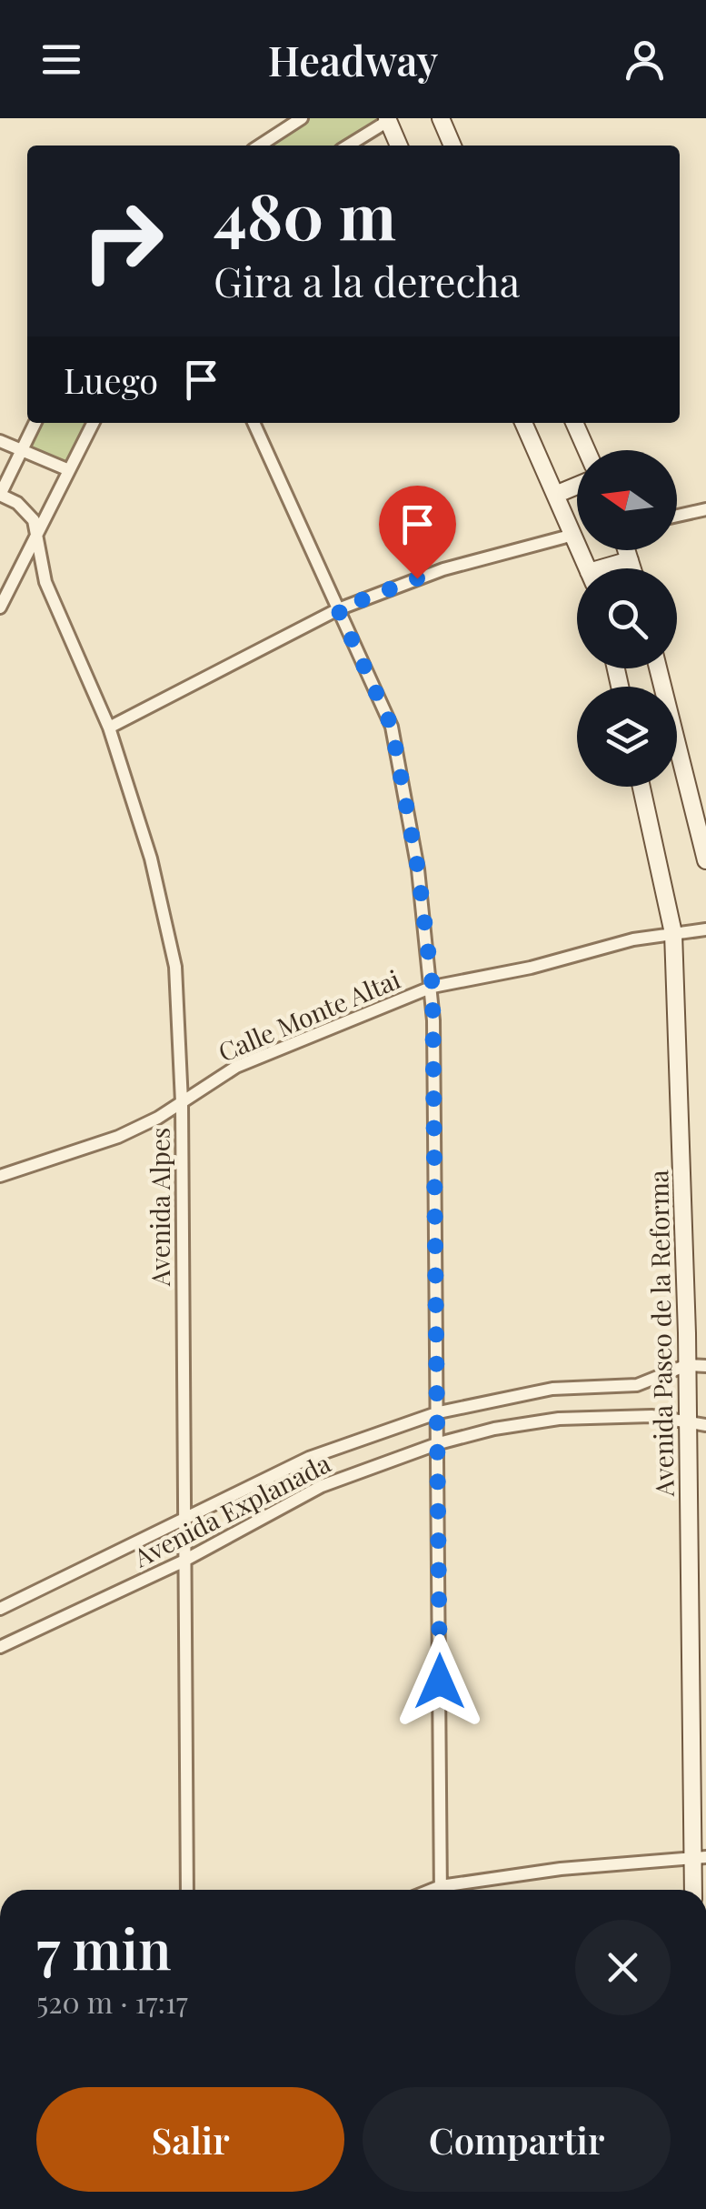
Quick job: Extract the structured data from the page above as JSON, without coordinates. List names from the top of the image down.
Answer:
{
  "streets": {
    "main road": ["Avenida Paseo de la Reforma"],
    "street": ["Calle Monte Altai", "Avenida Alpes", "Avenida Explanada"]
  },
  "crossings": [
    ["Calle Monte Altai", "Avenida Alpes"],
    ["Calle Monte Altai", "Avenida Paseo de la Reforma"],
    ["Avenida Alpes", "Avenida Explanada"],
    ["Avenida Paseo de la Reforma", "Avenida Explanada"]
  ],
  "north": "left",
  "page": {
    "header": "Headway",
    "turn": ["480 m", "Gira a la derecha"],
    "then": "Luego",
    "heading": ["7 min", "520 m · 17:17"],
    "buttons": ["Salir", "Compartir"]
  }
}
